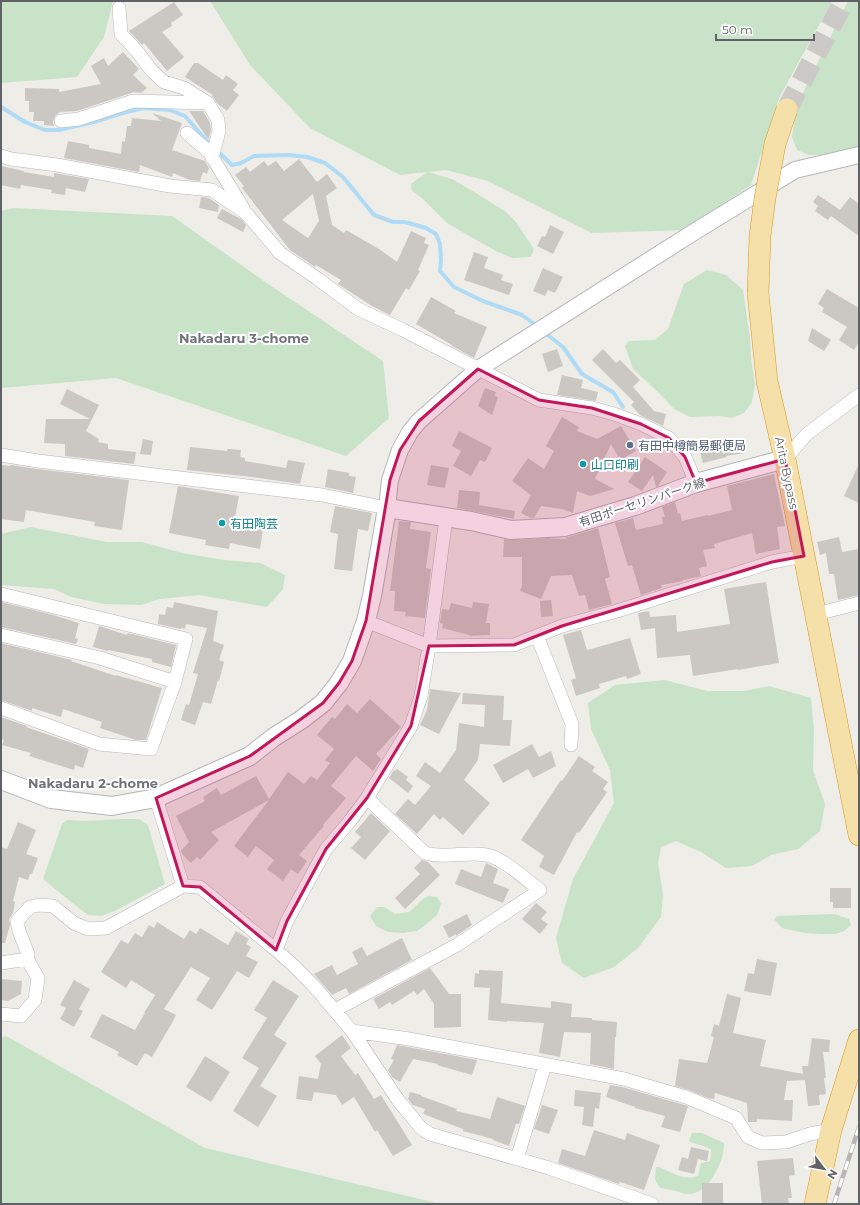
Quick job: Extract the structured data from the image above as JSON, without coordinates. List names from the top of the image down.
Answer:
{
  "streets": {
    "highway": ["Arita Bypass"],
    "main road": ["有田ポーセリンパーク線"]
  },
  "crossings": [
    ["Arita Bypass", "有田ポーセリンパーク線"]
  ],
  "districts": ["Nakadaru 3-chome", "Nakadaru 2-chome"],
  "places": ["有田中樽簡易郵便局", "山口印刷", "有田陶芸"],
  "scale_bar": "50 m",
  "north": "bottom right"
}
